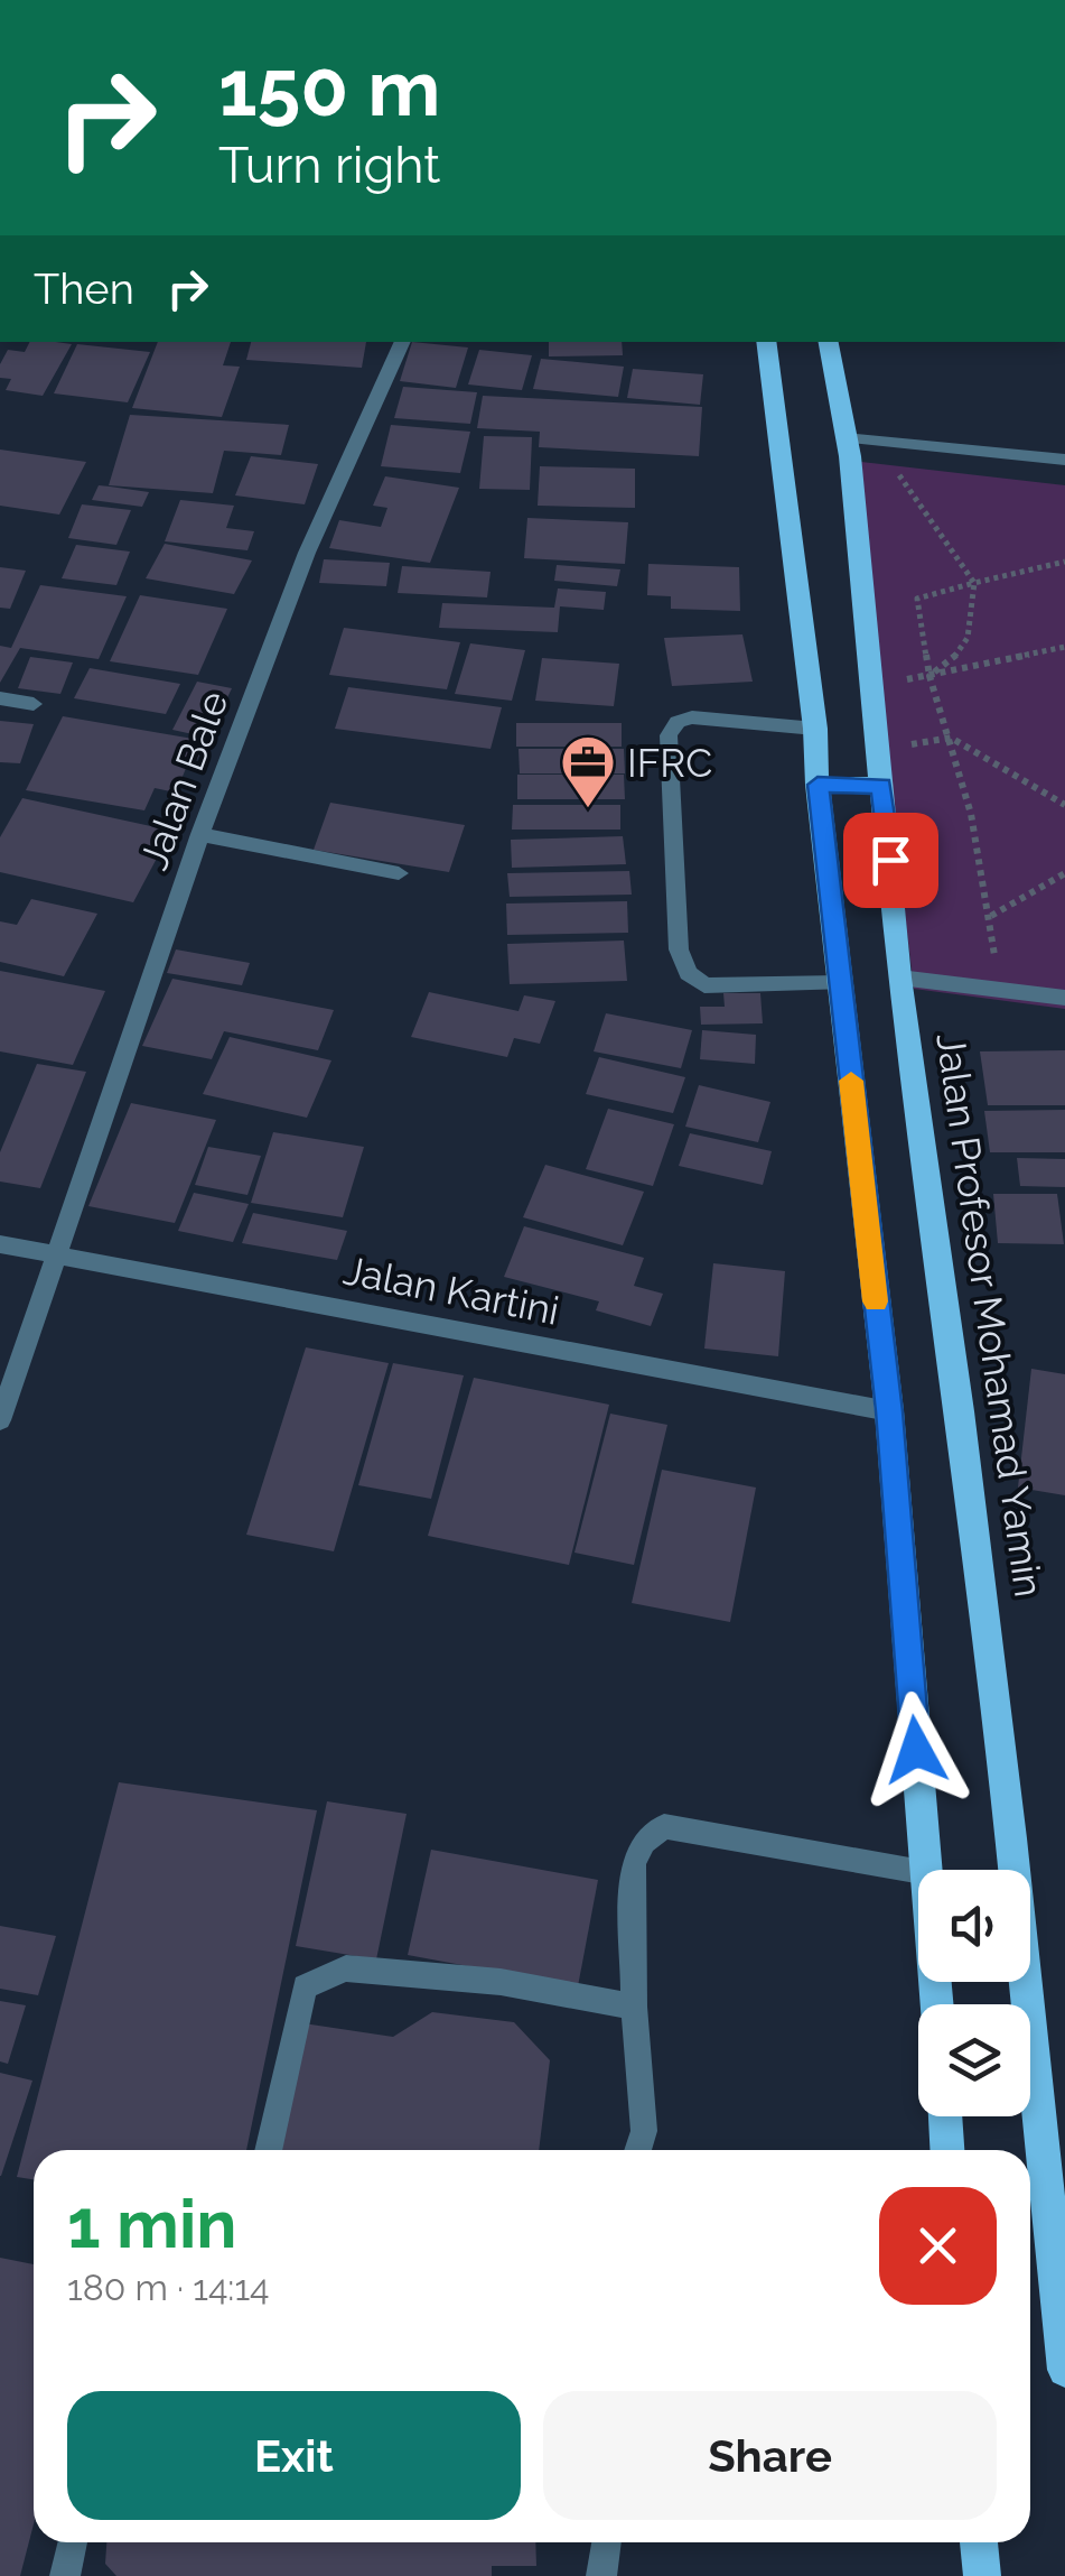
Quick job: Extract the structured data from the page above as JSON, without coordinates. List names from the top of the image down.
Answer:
{
  "streets": {
    "main road": ["Jalan Profesor Mohamad Yamin"],
    "street": ["Jalan Bale", "Jalan Kartini"]
  },
  "crossings": [
    ["Jalan Bale", "Jalan Kartini"]
  ],
  "places": {
    "office": ["IFRC"]
  },
  "page": {
    "turn": ["150 m", "Turn right"],
    "then": "Then",
    "heading": ["1 min", "180 m · 14:14"],
    "buttons": ["Exit", "Share"]
  }
}
